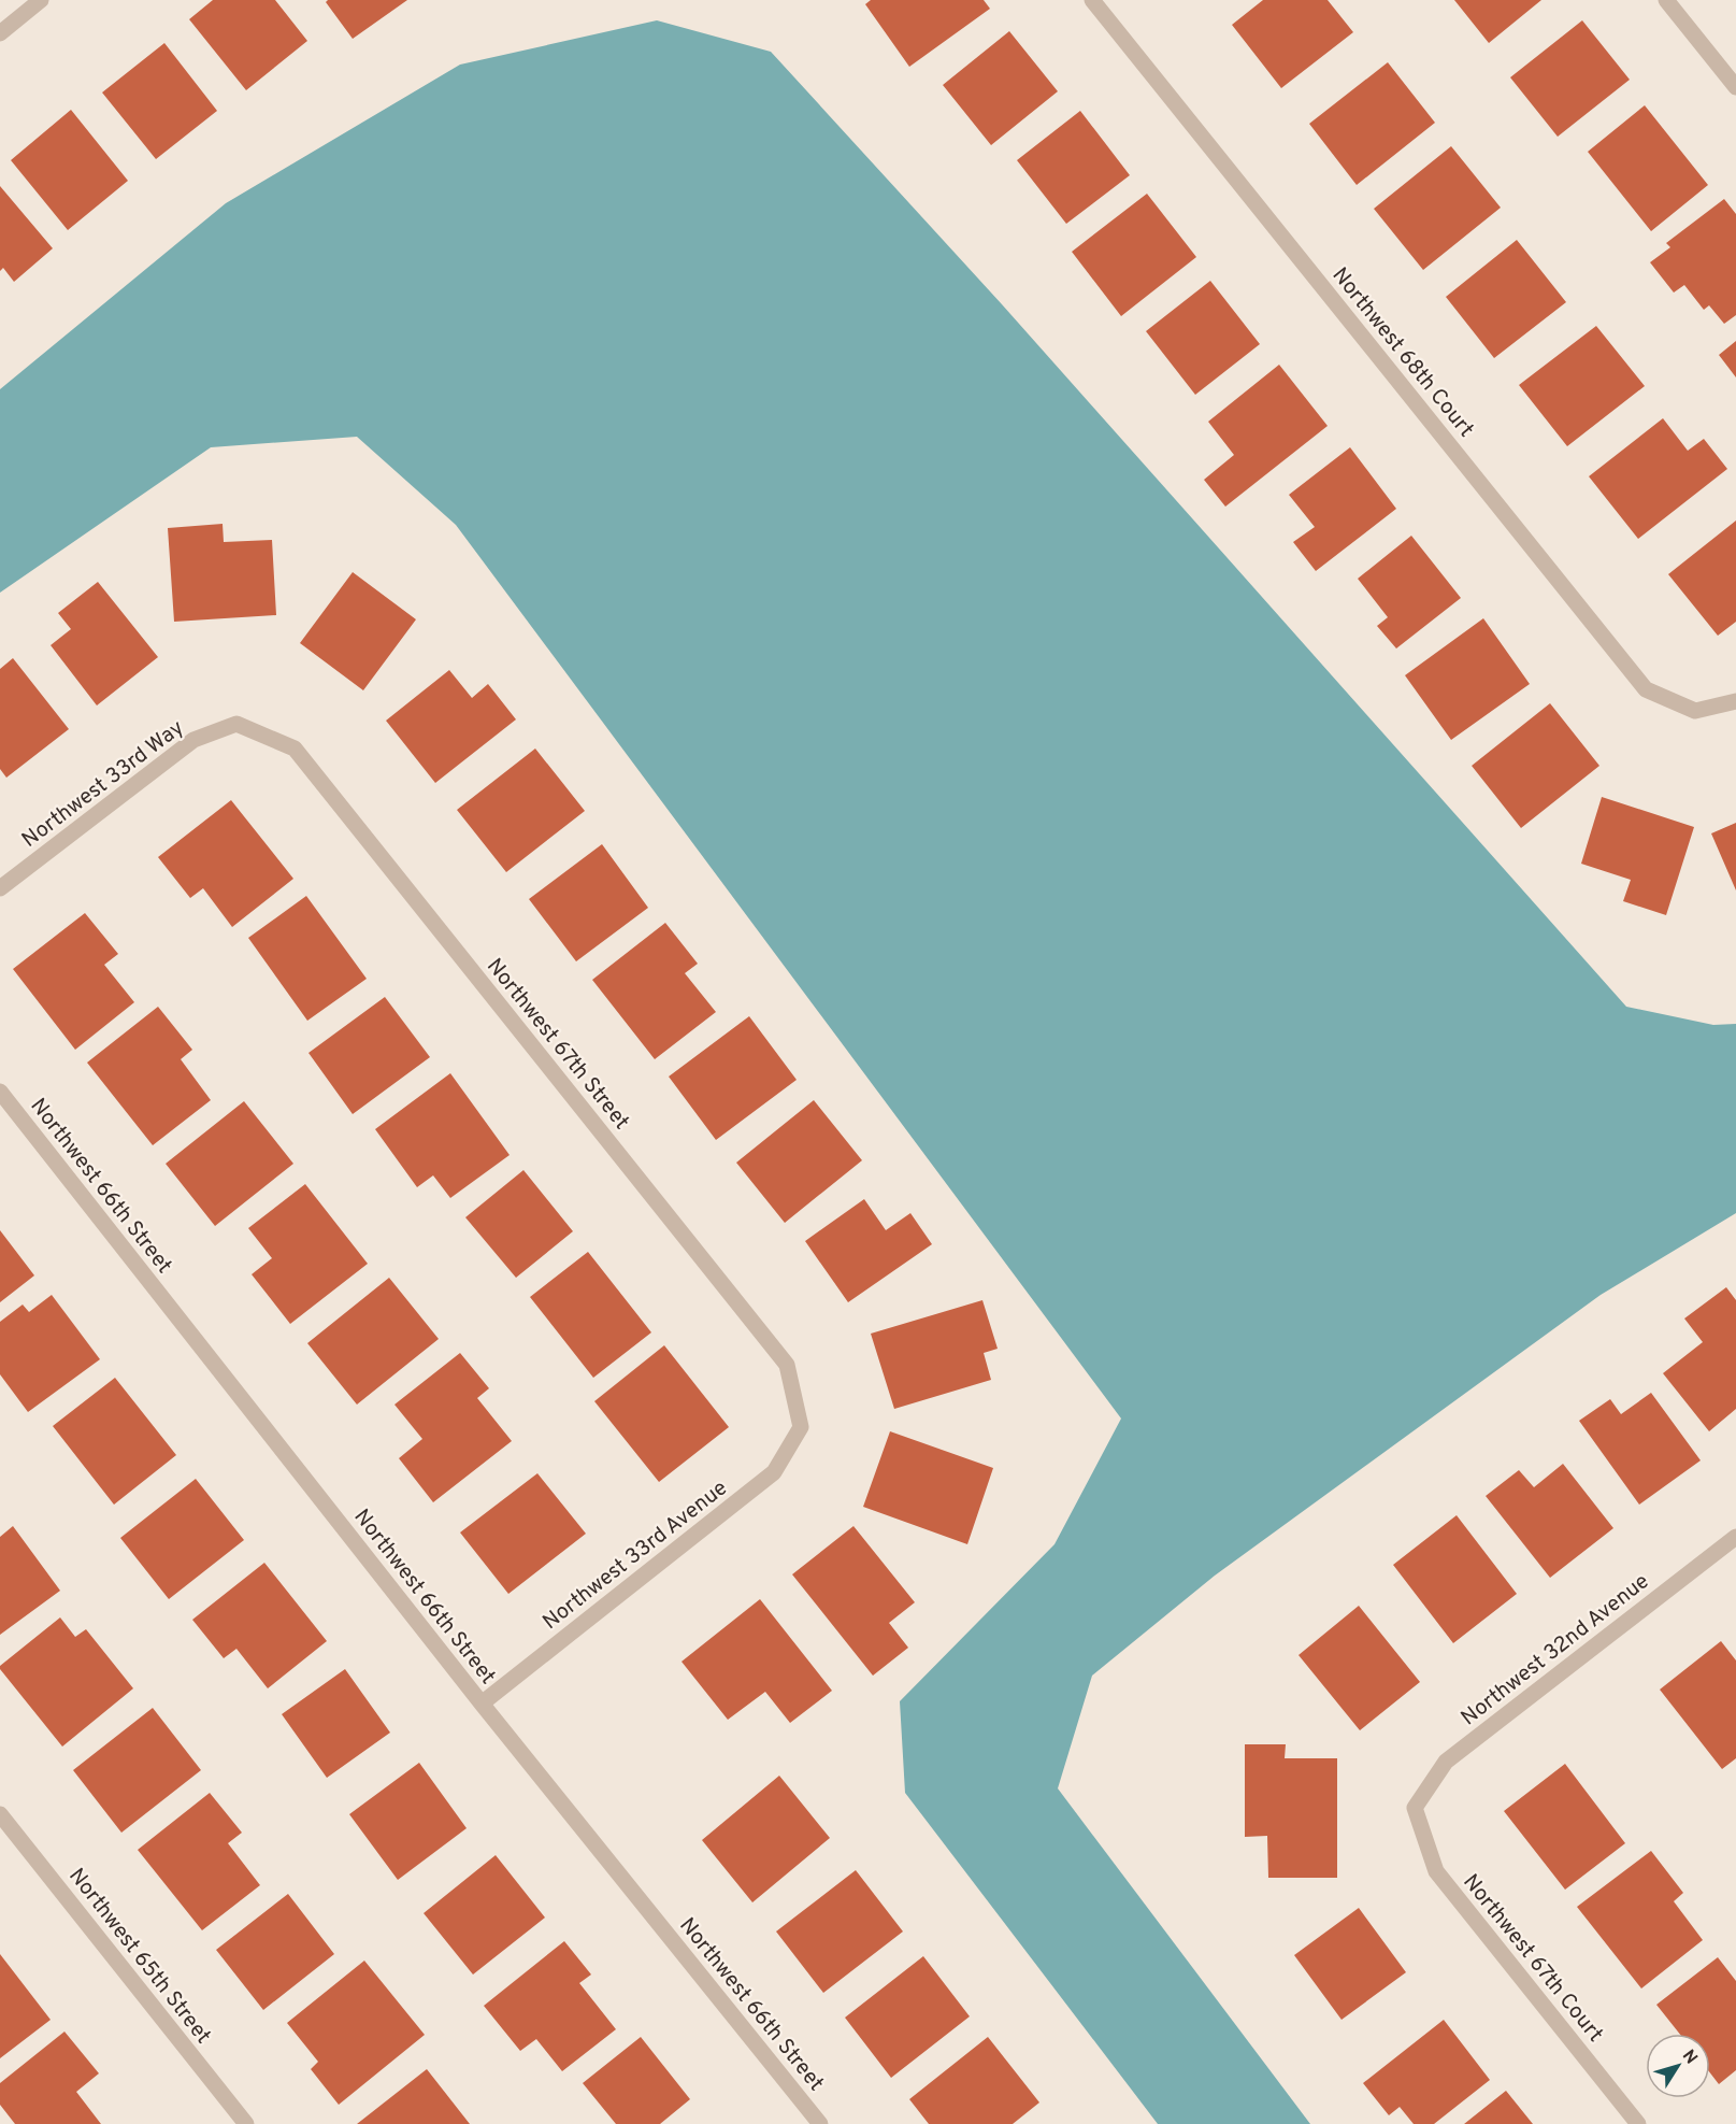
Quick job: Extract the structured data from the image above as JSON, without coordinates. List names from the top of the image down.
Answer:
{
  "streets": {
    "street": [
      "Northwest 68th Court",
      "Northwest 33rd Way",
      "Northwest 67th Street",
      "Northwest 66th Street",
      "Northwest 33rd Avenue",
      "Northwest 32nd Avenue",
      "Northwest 65th Street",
      "Northwest 67th Court"
    ]
  },
  "crossings": [
    ["Northwest 33rd Way", "Northwest 67th Street"],
    ["Northwest 67th Street", "Northwest 33rd Avenue"],
    ["Northwest 66th Street", "Northwest 33rd Avenue"],
    ["Northwest 32nd Avenue", "Northwest 67th Court"]
  ],
  "north": "top right"
}
